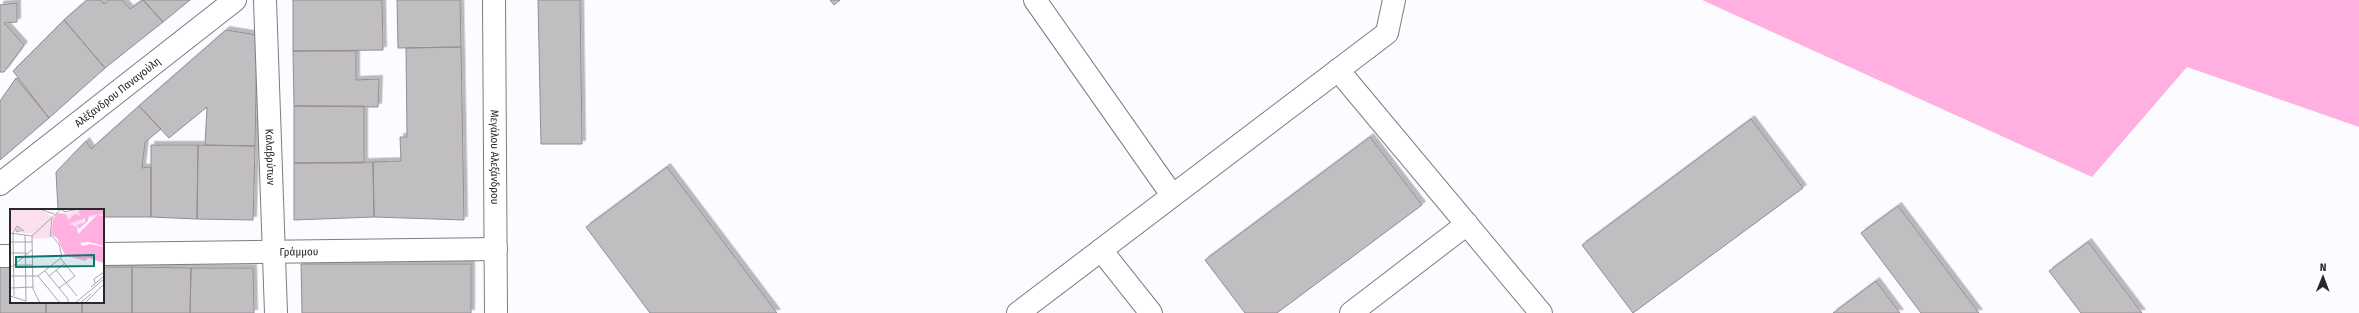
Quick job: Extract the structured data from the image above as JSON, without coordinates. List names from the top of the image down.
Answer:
{
  "streets": {
    "street": [
      "Αλέξανδρου Παναγούλη",
      "Καλαβρύτων",
      "Μεγάλου Αλεξάνδρου",
      "Γράμμου"
    ]
  },
  "crossings": [
    ["Καλαβρύτων", "Γράμμου"],
    ["Μεγάλου Αλεξάνδρου", "Γράμμου"]
  ],
  "north": "top"
}
